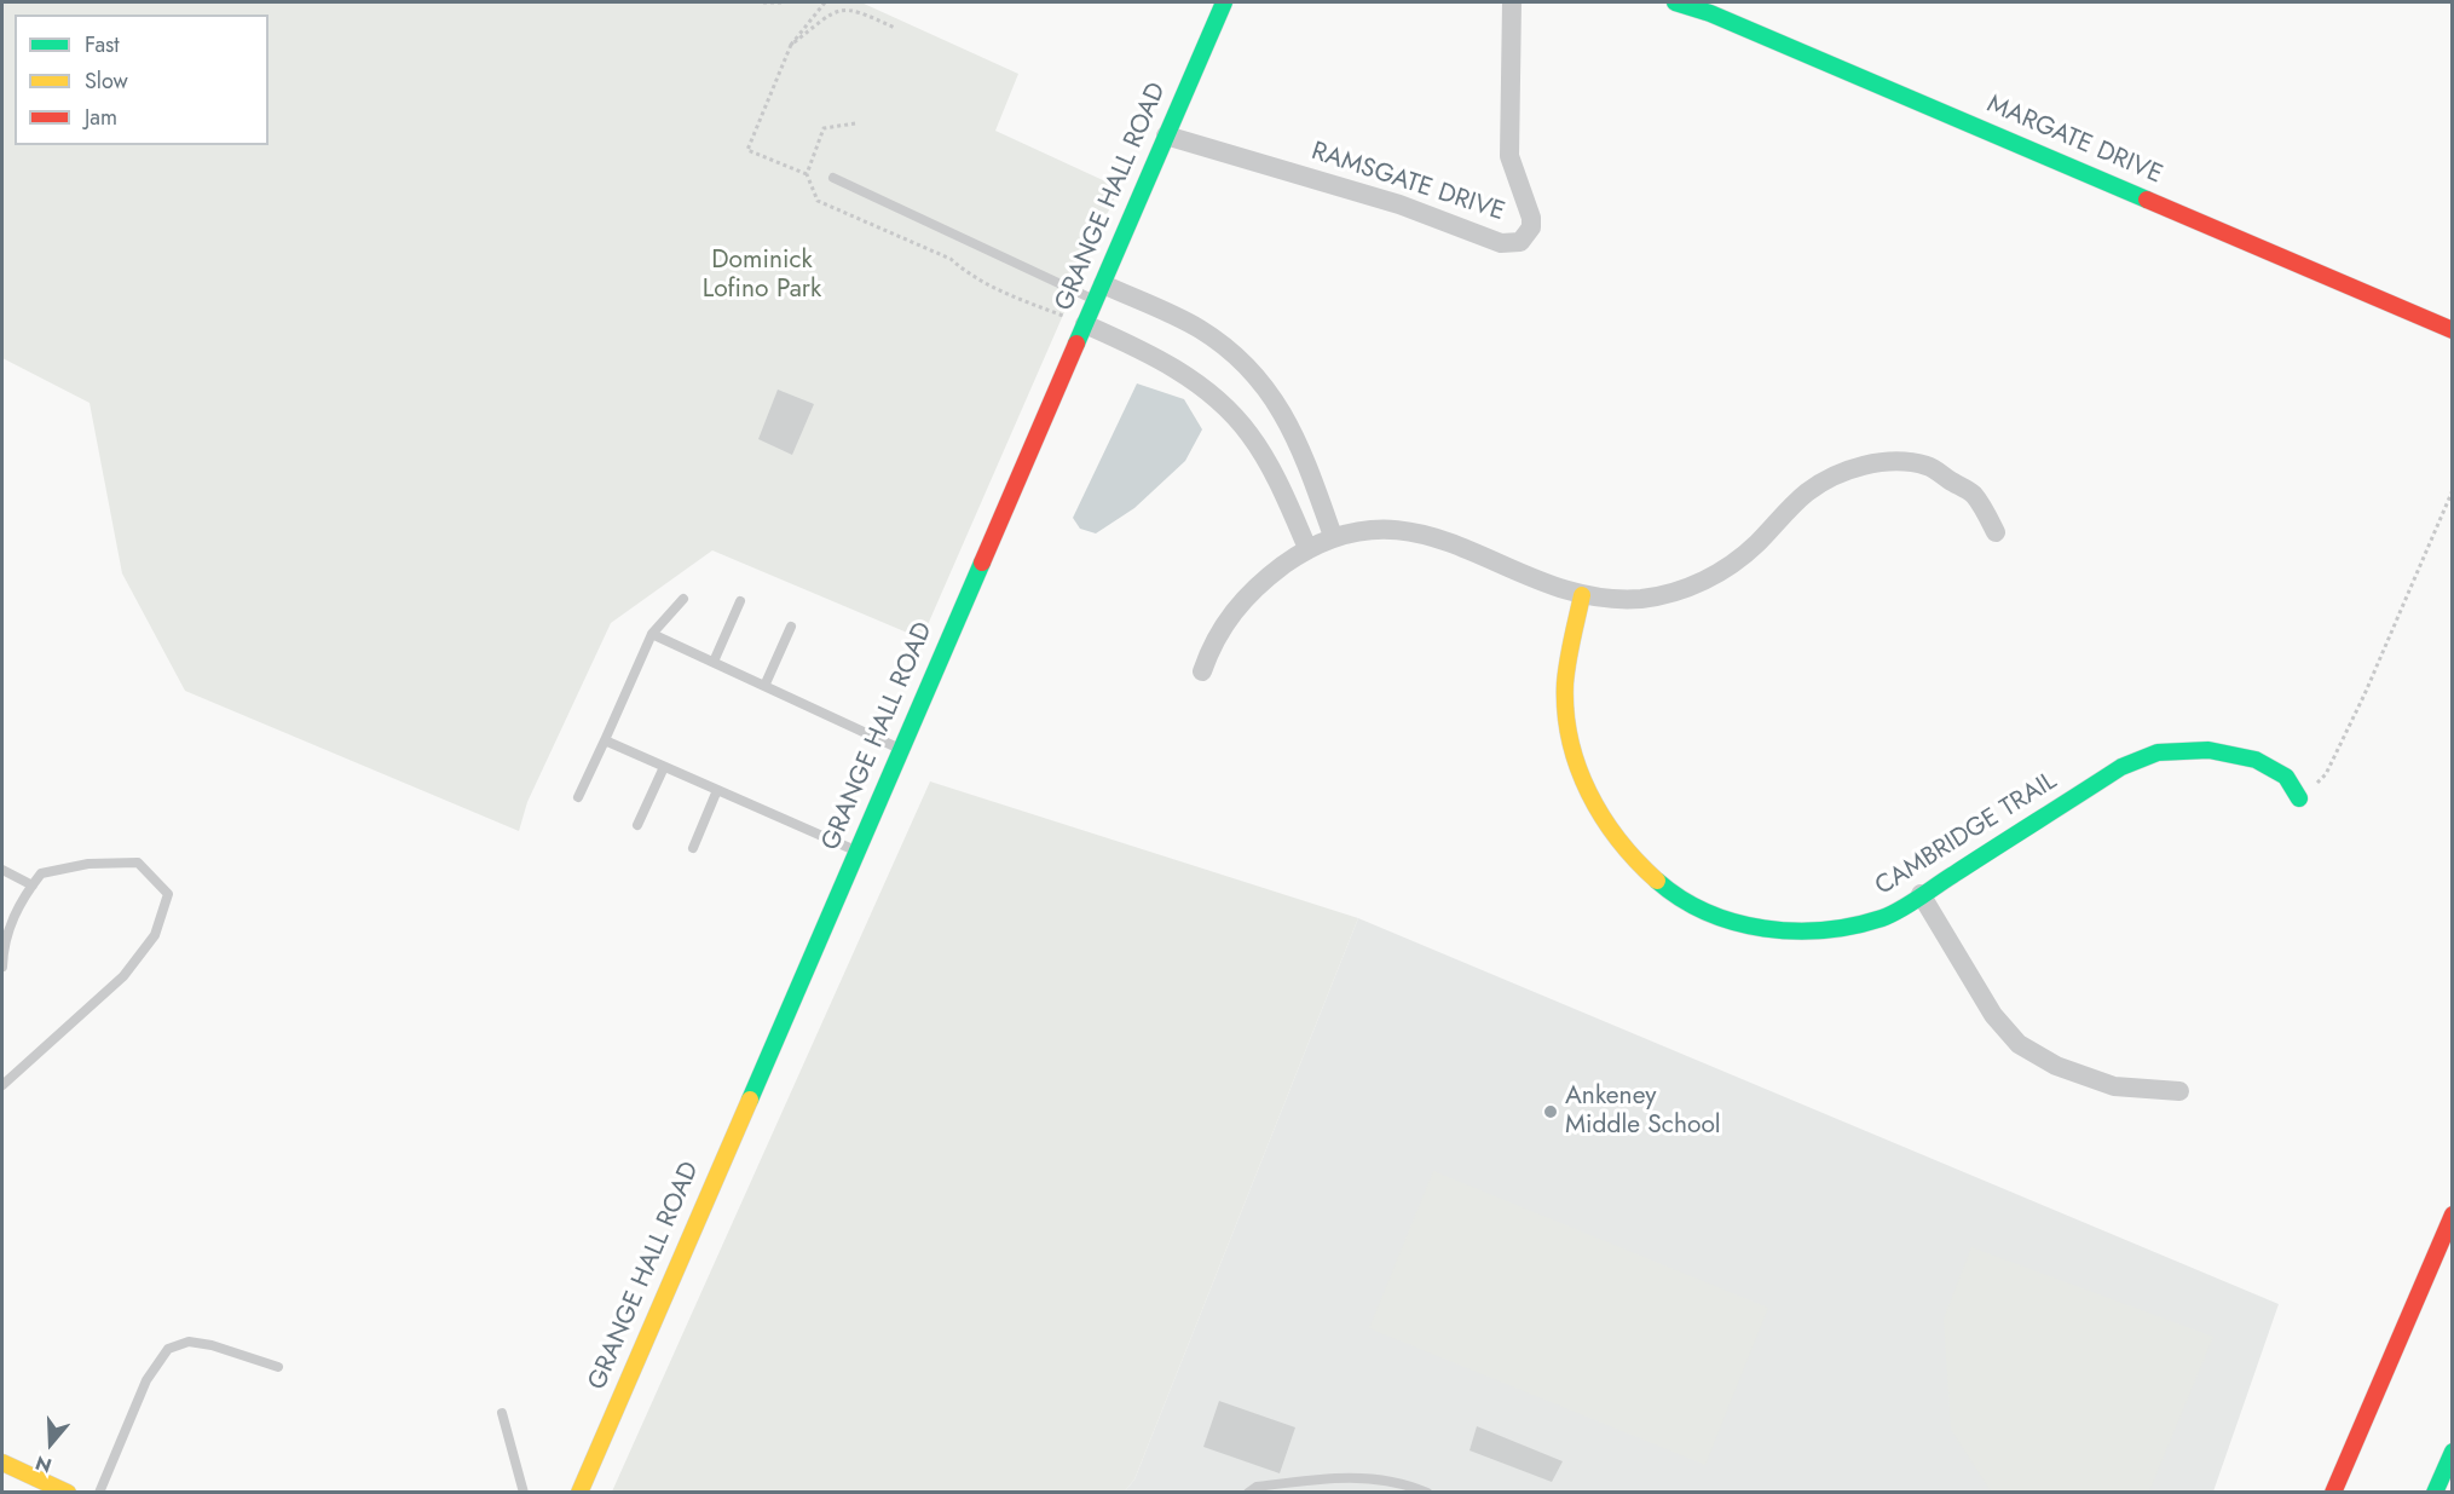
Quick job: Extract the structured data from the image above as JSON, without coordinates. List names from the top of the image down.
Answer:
{
  "streets": {
    "main road": ["MARGATE DRIVE", "GRANGE HALL ROAD", "CAMBRIDGE TRAIL"],
    "street": ["RAMSGATE DRIVE"]
  },
  "crossings": [
    ["RAMSGATE DRIVE", "GRANGE HALL ROAD"]
  ],
  "parks": ["Dominick Lofino Park"],
  "places": ["Ankeney Middle School"],
  "legend": ["Fast", "Slow", "Jam"],
  "north": "bottom"
}
